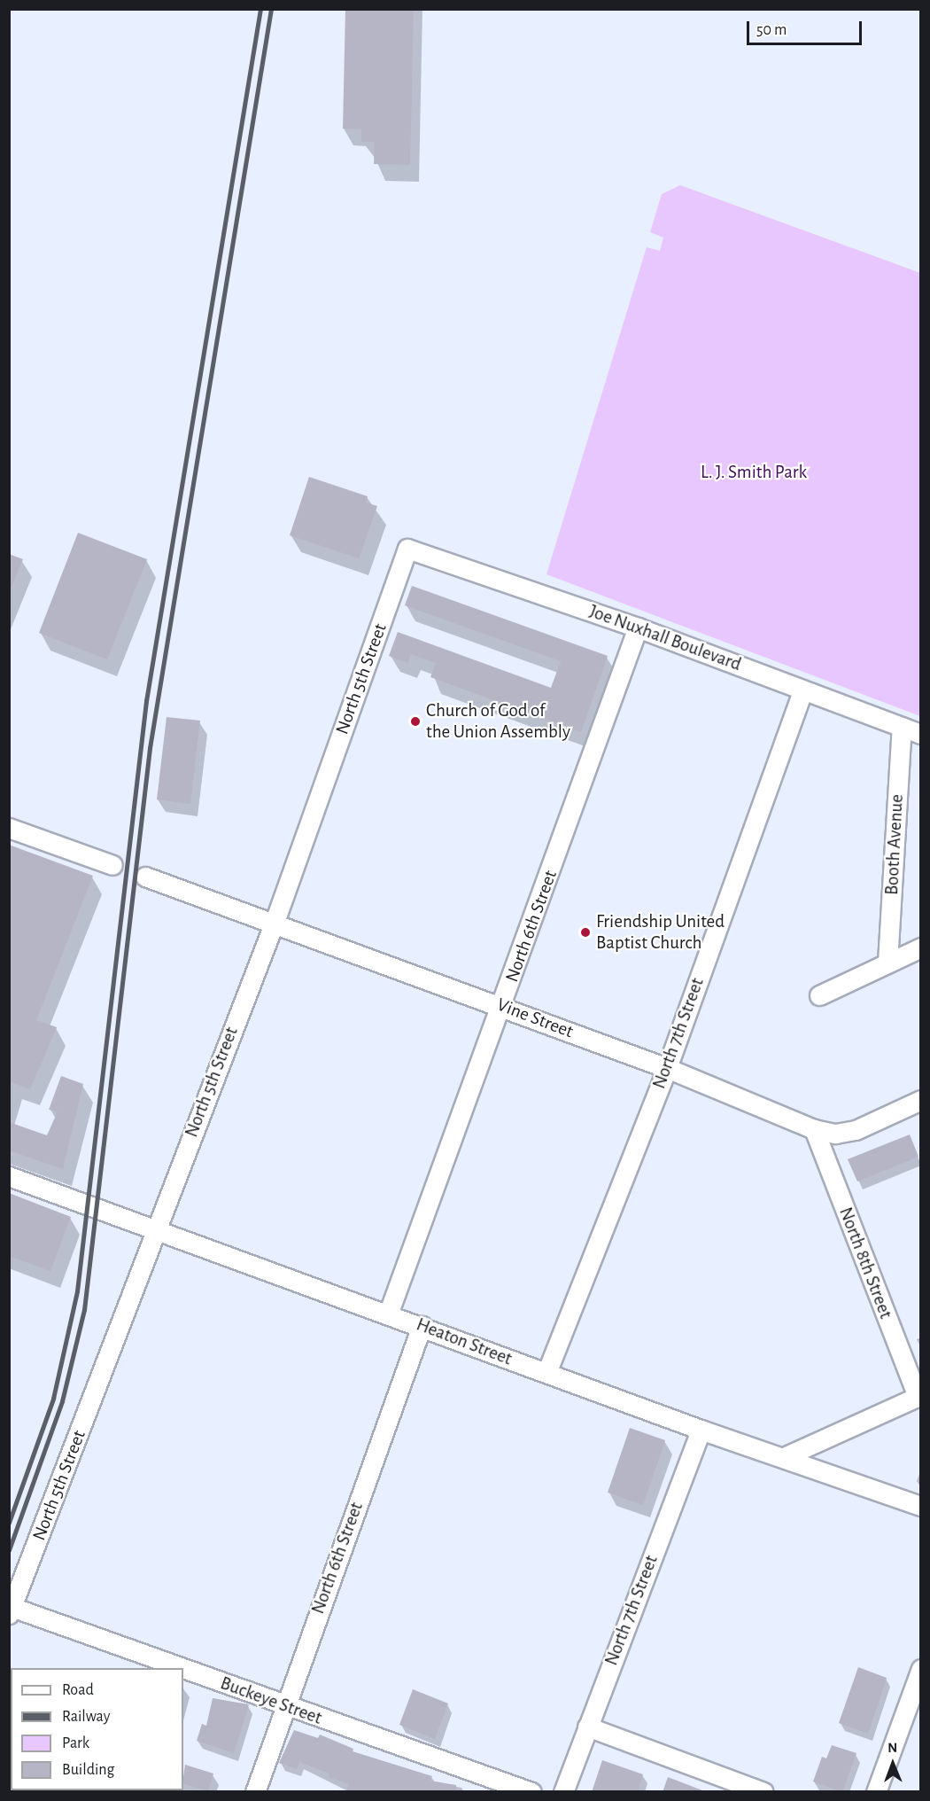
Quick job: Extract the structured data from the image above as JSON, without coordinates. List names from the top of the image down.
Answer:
{
  "streets": {
    "street": [
      "Joe Nuxhall Boulevard",
      "North 5th Street",
      "Booth Avenue",
      "North 6th Street",
      "Vine Street",
      "North 7th Street",
      "North 8th Street",
      "Heaton Street",
      "Buckeye Street"
    ]
  },
  "crossings": [
    ["Joe Nuxhall Boulevard", "North 5th Street"],
    ["Joe Nuxhall Boulevard", "Booth Avenue"],
    ["Joe Nuxhall Boulevard", "North 6th Street"],
    ["Joe Nuxhall Boulevard", "North 7th Street"],
    ["North 5th Street", "Vine Street"],
    ["North 5th Street", "Heaton Street"],
    ["North 5th Street", "Buckeye Street"],
    ["North 6th Street", "Vine Street"],
    ["North 6th Street", "Heaton Street"],
    ["North 6th Street", "Buckeye Street"],
    ["Vine Street", "North 7th Street"],
    ["Vine Street", "North 8th Street"],
    ["North 7th Street", "Heaton Street"]
  ],
  "parks": ["L. J. Smith Park"],
  "places": ["Church of God of the Union Assembly", "Friendship United Baptist Church"],
  "legend": [
    "Road",
    "Railway",
    "Park",
    "Building"
  ],
  "scale_bar": "50 m",
  "north": "top"
}
